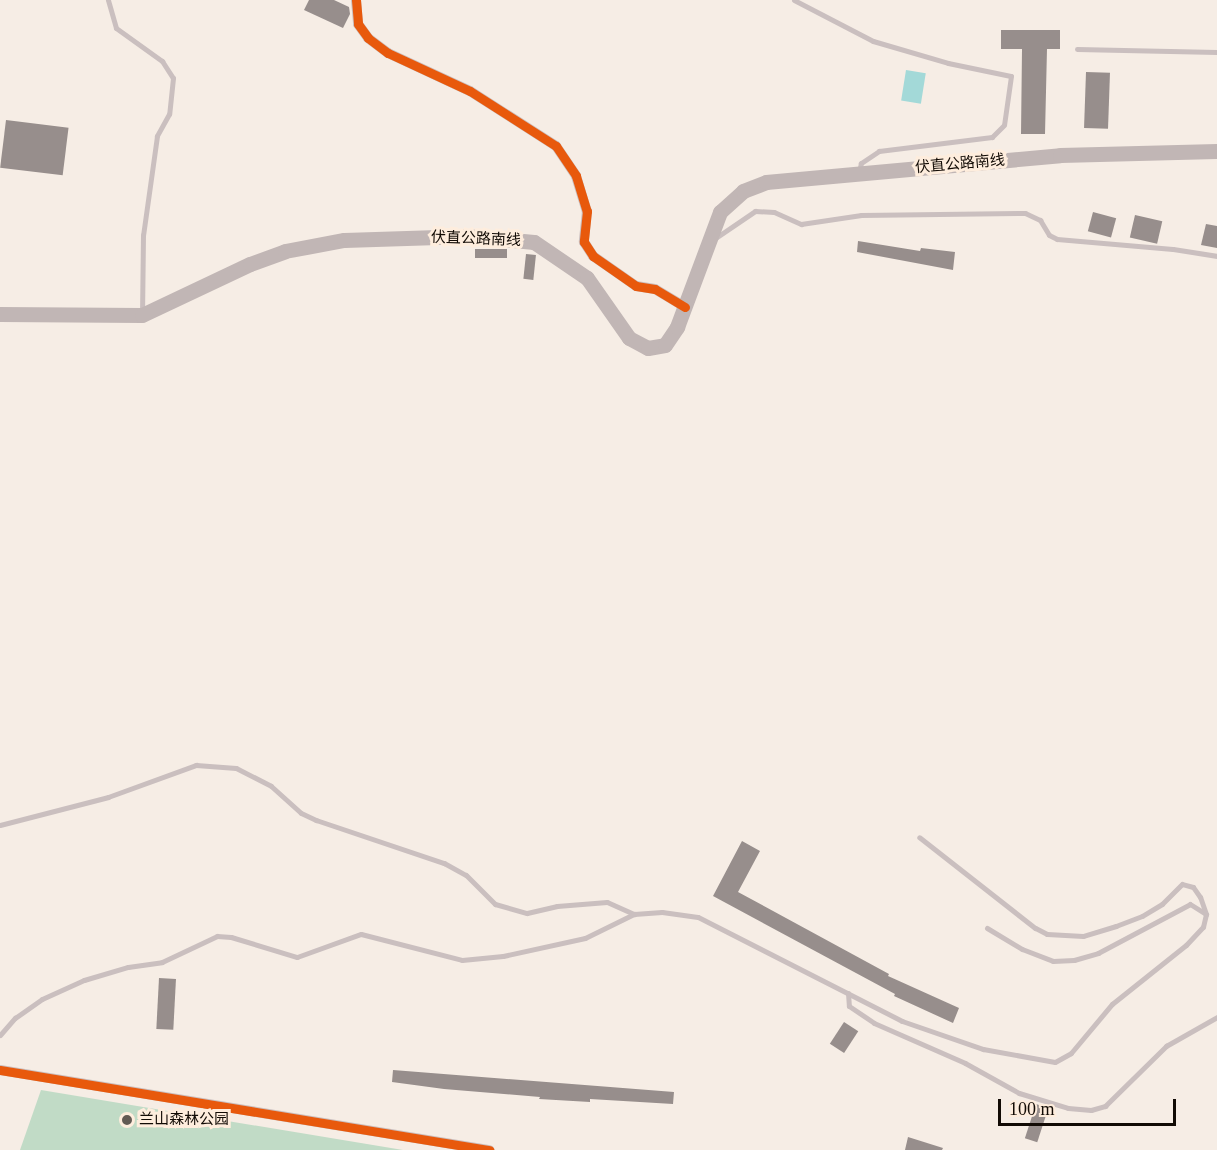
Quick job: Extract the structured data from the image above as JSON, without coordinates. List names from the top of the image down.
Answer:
{
  "streets": {
    "main road": ["伏直公路南线"]
  },
  "places": ["兰山森林公园"],
  "scale_bar": "100 m"
}
